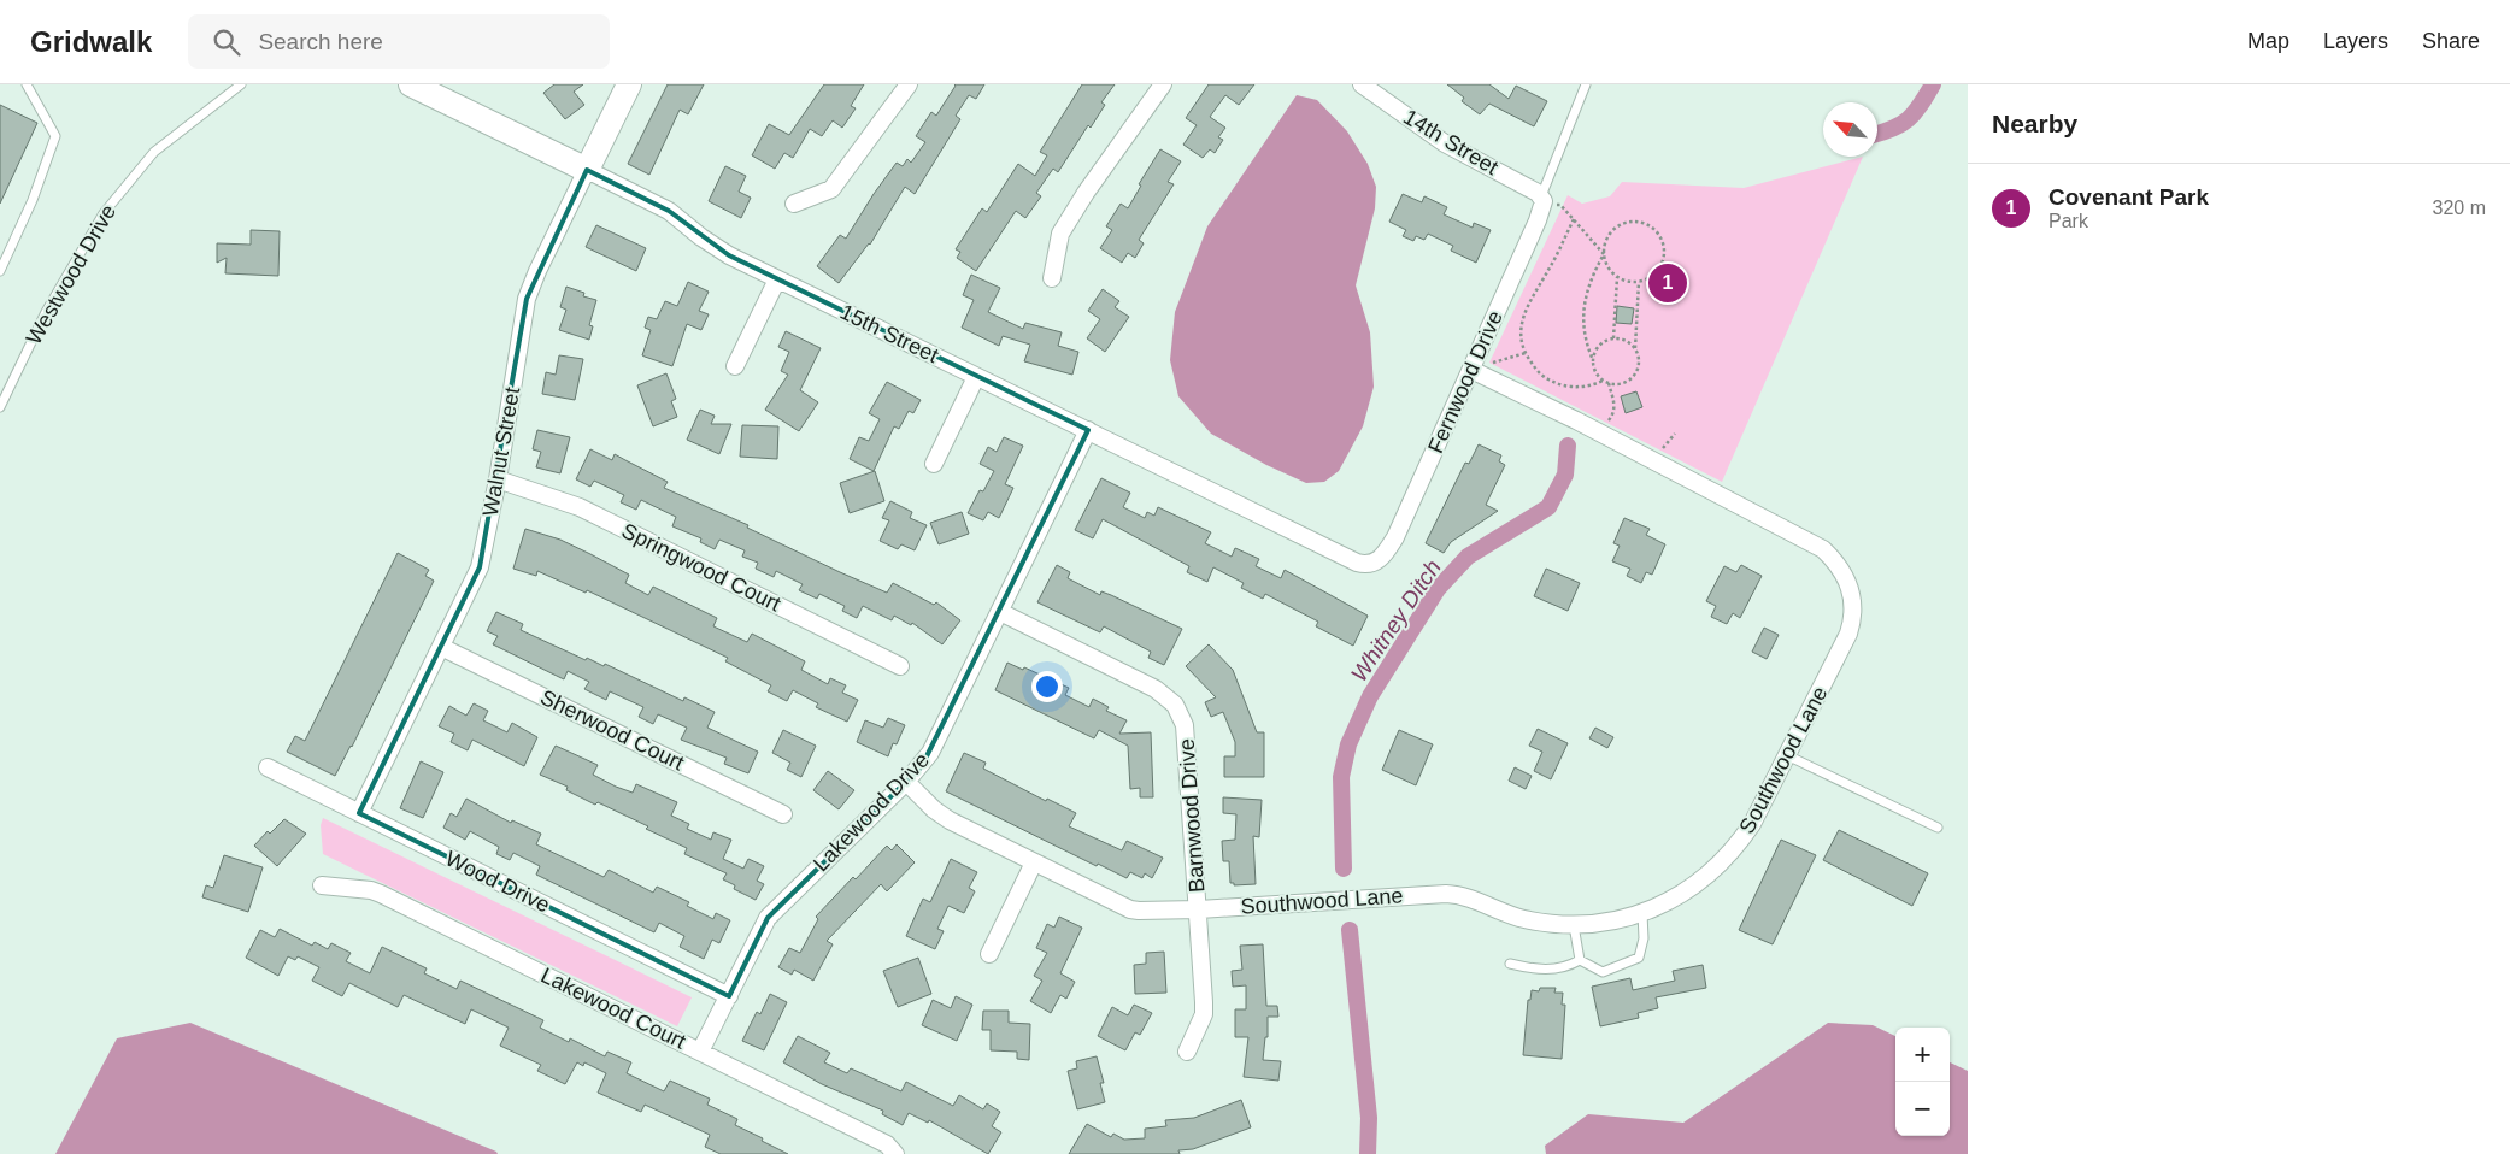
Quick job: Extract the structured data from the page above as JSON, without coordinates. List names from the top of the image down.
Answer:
{
  "streets": {
    "street": [
      "14th Street",
      "15th Street",
      "Fernwood Drive",
      "Walnut Street",
      "Springwood Court",
      "Sherwood Court",
      "Southwood Lane",
      "Lakewood Drive",
      "Barnwood Drive",
      "Wood Drive",
      "Lakewood Court"
    ],
    "lane": ["Westwood Drive"]
  },
  "crossings": [
    ["14th Street", "Fernwood Drive"],
    ["15th Street", "Fernwood Drive"],
    ["15th Street", "Walnut Street"],
    ["15th Street", "Lakewood Drive"],
    ["Fernwood Drive", "Southwood Lane"],
    ["Walnut Street", "Springwood Court"],
    ["Walnut Street", "Sherwood Court"],
    ["Walnut Street", "Wood Drive"],
    ["Southwood Lane", "Lakewood Drive"],
    ["Southwood Lane", "Barnwood Drive"],
    ["Lakewood Drive", "Barnwood Drive"],
    ["Lakewood Drive", "Wood Drive"],
    ["Lakewood Drive", "Lakewood Court"]
  ],
  "water": ["Whitney Ditch"],
  "north": "top left",
  "page": {
    "header": "Gridwalk",
    "search": "Search here",
    "nav": ["Map", "Layers", "Share"],
    "heading": "Nearby",
    "list": [
      {
        "mark": "1",
        "name": "Covenant Park",
        "note": "Park",
        "value": "320 m"
      }
    ],
    "pins": "1",
    "map_buttons": ["+", "−"]
  }
}
